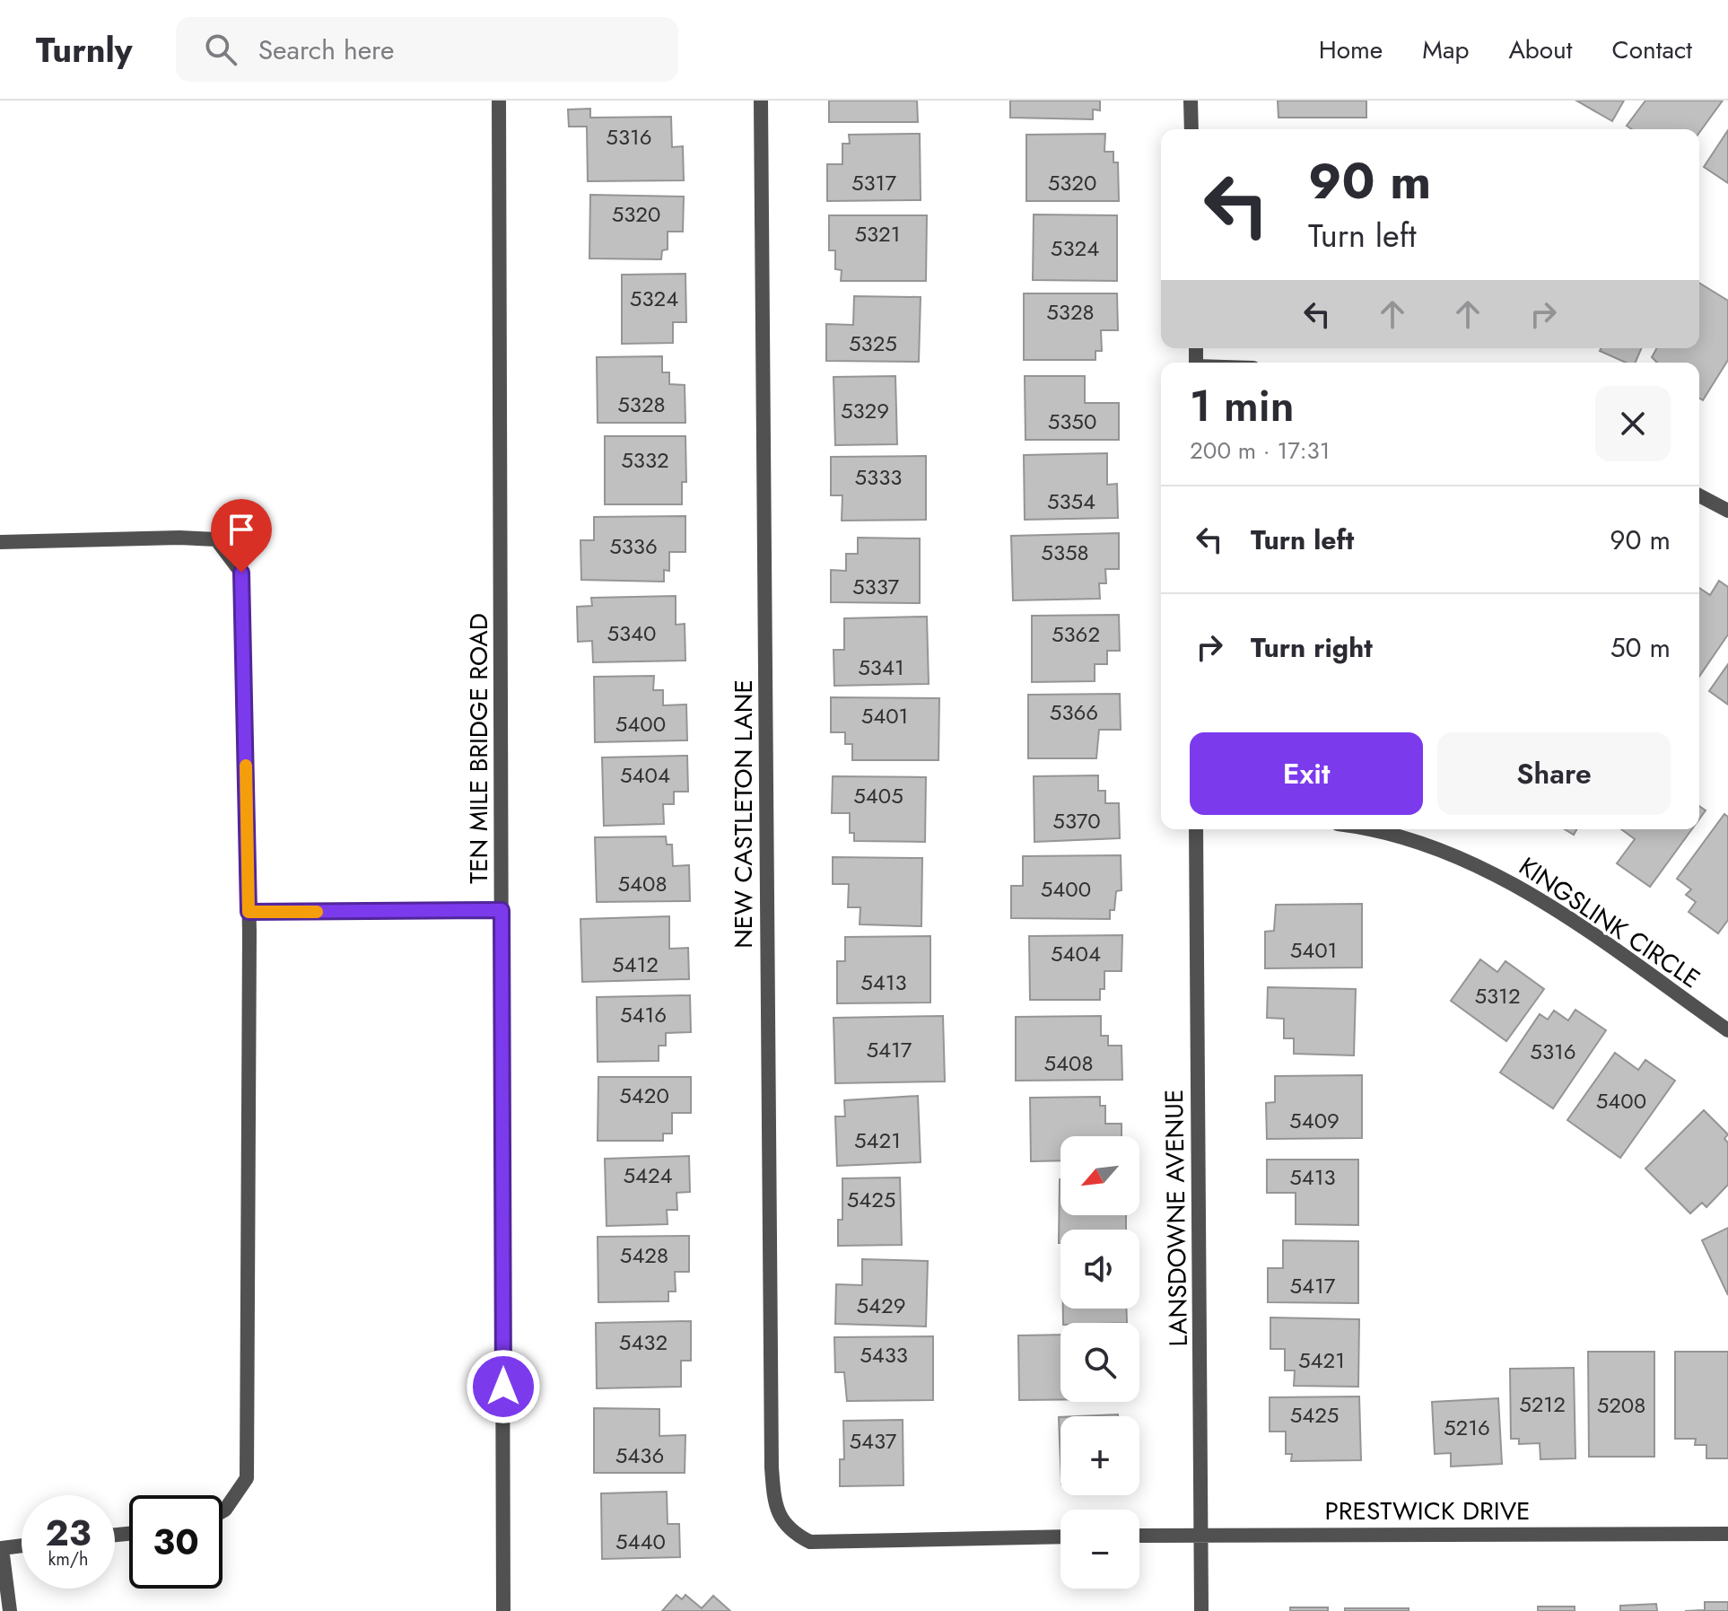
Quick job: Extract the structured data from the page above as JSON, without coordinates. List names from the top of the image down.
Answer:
{
  "streets": {
    "street": [
      "TEN MILE BRIDGE ROAD",
      "NEW CASTLETON LANE",
      "KINGSLINK CIRCLE",
      "LANSDOWNE AVENUE",
      "PRESTWICK DRIVE"
    ]
  },
  "crossings": [
    ["LANSDOWNE AVENUE", "PRESTWICK DRIVE"]
  ],
  "house_numbers": [
    "5316",
    "5317",
    "5320",
    "5320",
    "5321",
    "5324",
    "5324",
    "5328",
    "5325",
    "5328",
    "5329",
    "5350",
    "5332",
    "5333",
    "5354",
    "5336",
    "5358",
    "5337",
    "5340",
    "5362",
    "5341",
    "5366",
    "5401",
    "5400",
    "5404",
    "5405",
    "5370",
    "5408",
    "5400",
    "5401",
    "5404",
    "5412",
    "5413",
    "5312",
    "5416",
    "5417",
    "5316",
    "5408",
    "5420",
    "5400",
    "5409",
    "5421",
    "5424",
    "5413",
    "5425",
    "5428",
    "5417",
    "5429",
    "5432",
    "5433",
    "5421",
    "5212",
    "5208",
    "5425",
    "5216",
    "5437",
    "5436",
    "5440"
  ],
  "north": "bottom left",
  "page": {
    "header": "Turnly",
    "search": "Search here",
    "nav": [
      "Home",
      "Map",
      "About",
      "Contact"
    ],
    "turn": ["90 m", "Turn left"],
    "heading": ["1 min", "200 m · 17:31"],
    "list": [
      {
        "name": "Turn left",
        "value": "90 m"
      },
      {
        "name": "Turn right",
        "value": "50 m"
      }
    ],
    "buttons": ["Exit", "Share"],
    "map_buttons": ["+", "−"],
    "speed": "23 km/h",
    "limit": "30"
  }
}
